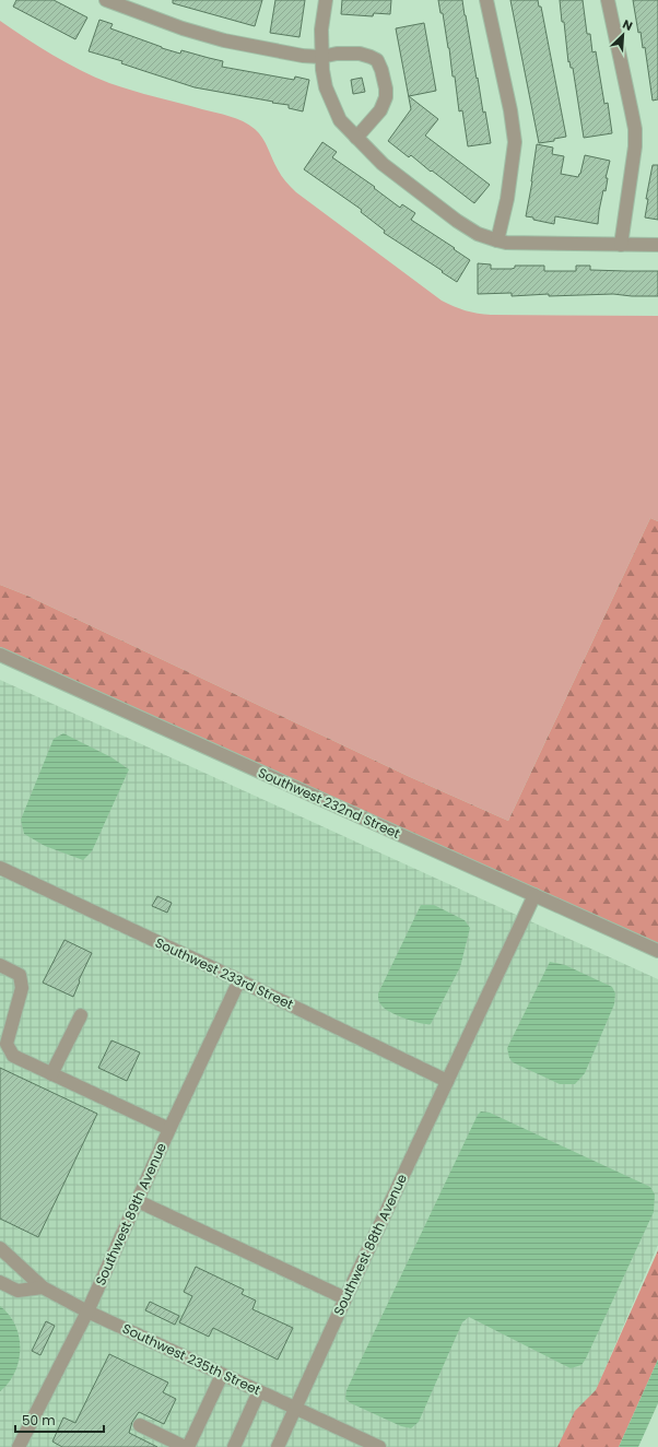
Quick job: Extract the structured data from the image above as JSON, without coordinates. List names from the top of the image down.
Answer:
{
  "streets": {
    "street": [
      "Southwest 232nd Street",
      "Southwest 233rd Street",
      "Southwest 89th Avenue",
      "Southwest 88th Avenue",
      "Southwest 235th Street"
    ]
  },
  "crossings": [
    ["Southwest 232nd Street", "Southwest 88th Avenue"],
    ["Southwest 233rd Street", "Southwest 89th Avenue"],
    ["Southwest 233rd Street", "Southwest 88th Avenue"],
    ["Southwest 89th Avenue", "Southwest 235th Street"],
    ["Southwest 88th Avenue", "Southwest 235th Street"]
  ],
  "scale_bar": "50 m",
  "north": "top right"
}
